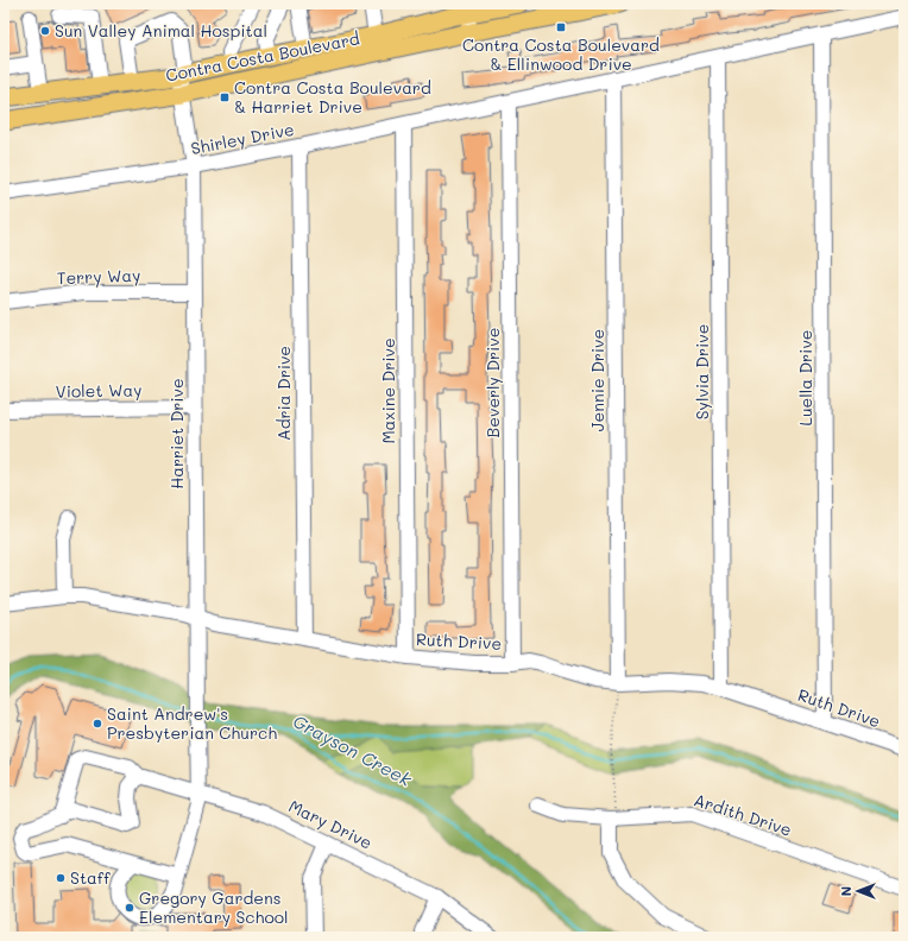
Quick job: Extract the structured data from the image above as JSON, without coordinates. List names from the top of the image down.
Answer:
{
  "streets": {
    "main road": ["Contra Costa Boulevard"],
    "street": [
      "Shirley Drive",
      "Terry Way",
      "Sylvia Drive",
      "Luella Drive",
      "Jennie Drive",
      "Beverly Drive",
      "Violet Way",
      "Maxine Drive",
      "Adria Drive",
      "Harriet Drive",
      "Ruth Drive",
      "Ardith Drive",
      "Mary Drive"
    ]
  },
  "crossings": [
    ["Contra Costa Boulevard", "Harriet Drive"],
    ["Shirley Drive", "Sylvia Drive"],
    ["Shirley Drive", "Luella Drive"],
    ["Shirley Drive", "Jennie Drive"],
    ["Shirley Drive", "Beverly Drive"],
    ["Shirley Drive", "Maxine Drive"],
    ["Shirley Drive", "Adria Drive"],
    ["Shirley Drive", "Harriet Drive"],
    ["Terry Way", "Harriet Drive"],
    ["Sylvia Drive", "Ruth Drive"],
    ["Luella Drive", "Ruth Drive"],
    ["Jennie Drive", "Ruth Drive"],
    ["Beverly Drive", "Ruth Drive"],
    ["Violet Way", "Harriet Drive"],
    ["Maxine Drive", "Ruth Drive"],
    ["Adria Drive", "Ruth Drive"],
    ["Harriet Drive", "Ruth Drive"],
    ["Harriet Drive", "Mary Drive"]
  ],
  "water": ["Grayson Creek"],
  "places": {
    "transit": ["Contra Costa Boulevard & Ellinwood Drive", "Contra Costa Boulevard & Harriet Drive"],
    "other": [
      "Sun Valley Animal Hospital",
      "Saint Andrew's Presbyterian Church",
      "Staff",
      "Gregory Gardens Elementary School"
    ]
  },
  "north": "left"
}
